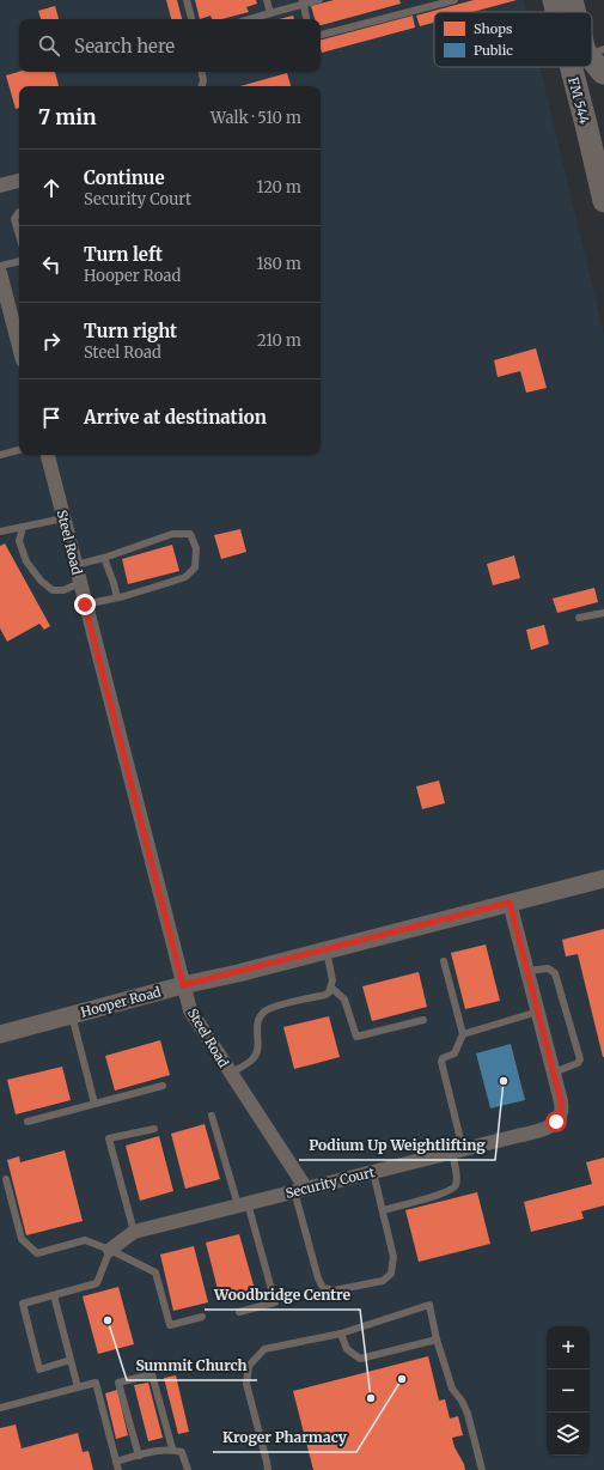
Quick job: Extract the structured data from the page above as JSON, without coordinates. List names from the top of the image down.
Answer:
{
  "streets": {
    "main road": ["FM 544"],
    "street": ["Steel Road", "Hooper Road", "Security Court"]
  },
  "crossings": [
    ["Steel Road", "Hooper Road"],
    ["Steel Road", "Security Court"],
    ["Hooper Road", "Security Court"]
  ],
  "places": [
    "Podium Up Weightlifting",
    "Summit Church",
    "Kroger Pharmacy",
    "Woodbridge Centre"
  ],
  "legend": ["Shops", "Public"],
  "page": {
    "search": "Search here",
    "heading": ["7 min", "Walk · 510 m"],
    "list": [
      ["Continue", "Security Court", "120 m"],
      ["Turn left", "Hooper Road", "180 m"],
      ["Turn right", "Steel Road", "210 m"],
      "Arrive at destination"
    ],
    "map_buttons": ["+", "−"]
  }
}
